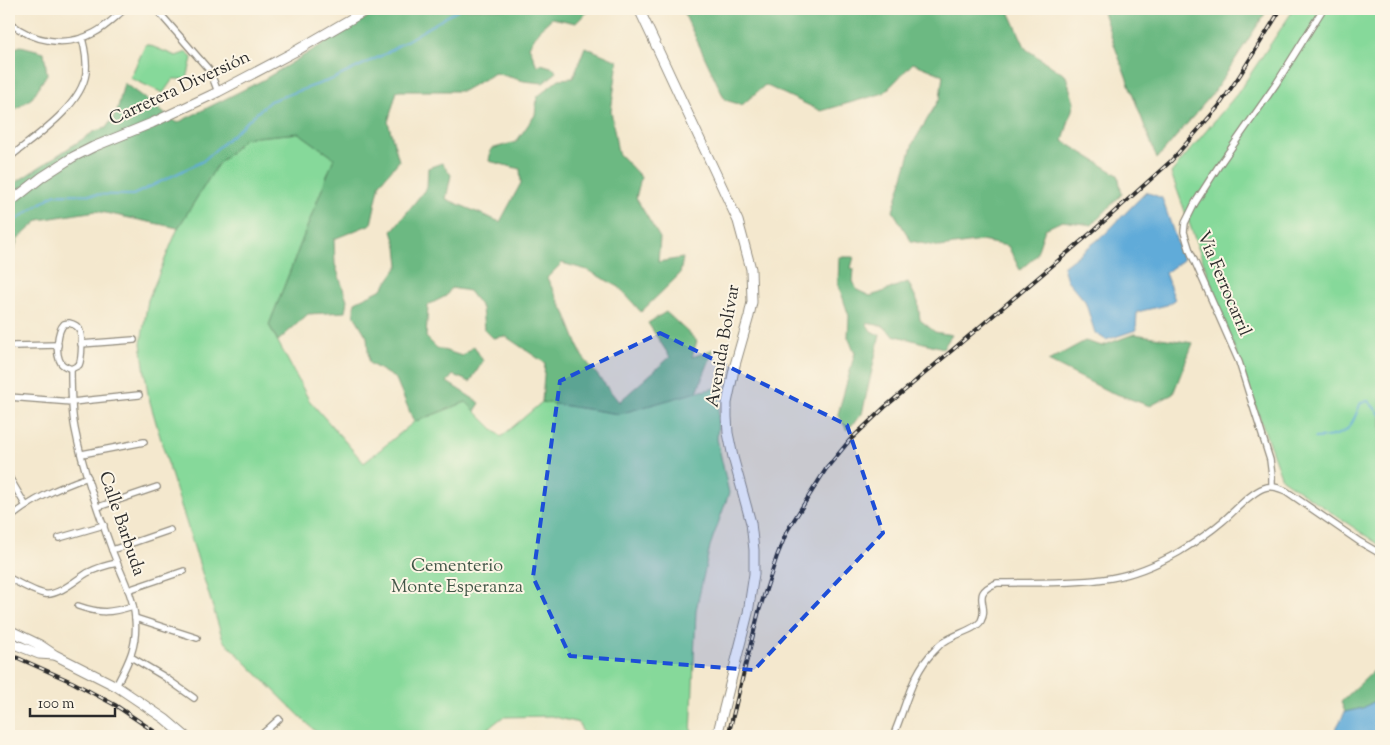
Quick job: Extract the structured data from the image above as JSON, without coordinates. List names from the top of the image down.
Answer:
{
  "streets": {
    "main road": ["Carretera Diversión", "Avenida Bolívar"],
    "street": ["Vía Ferrocarril", "Calle Barbuda"]
  },
  "parks": ["Cementerio Monte Esperanza"],
  "scale_bar": "100 m"
}
